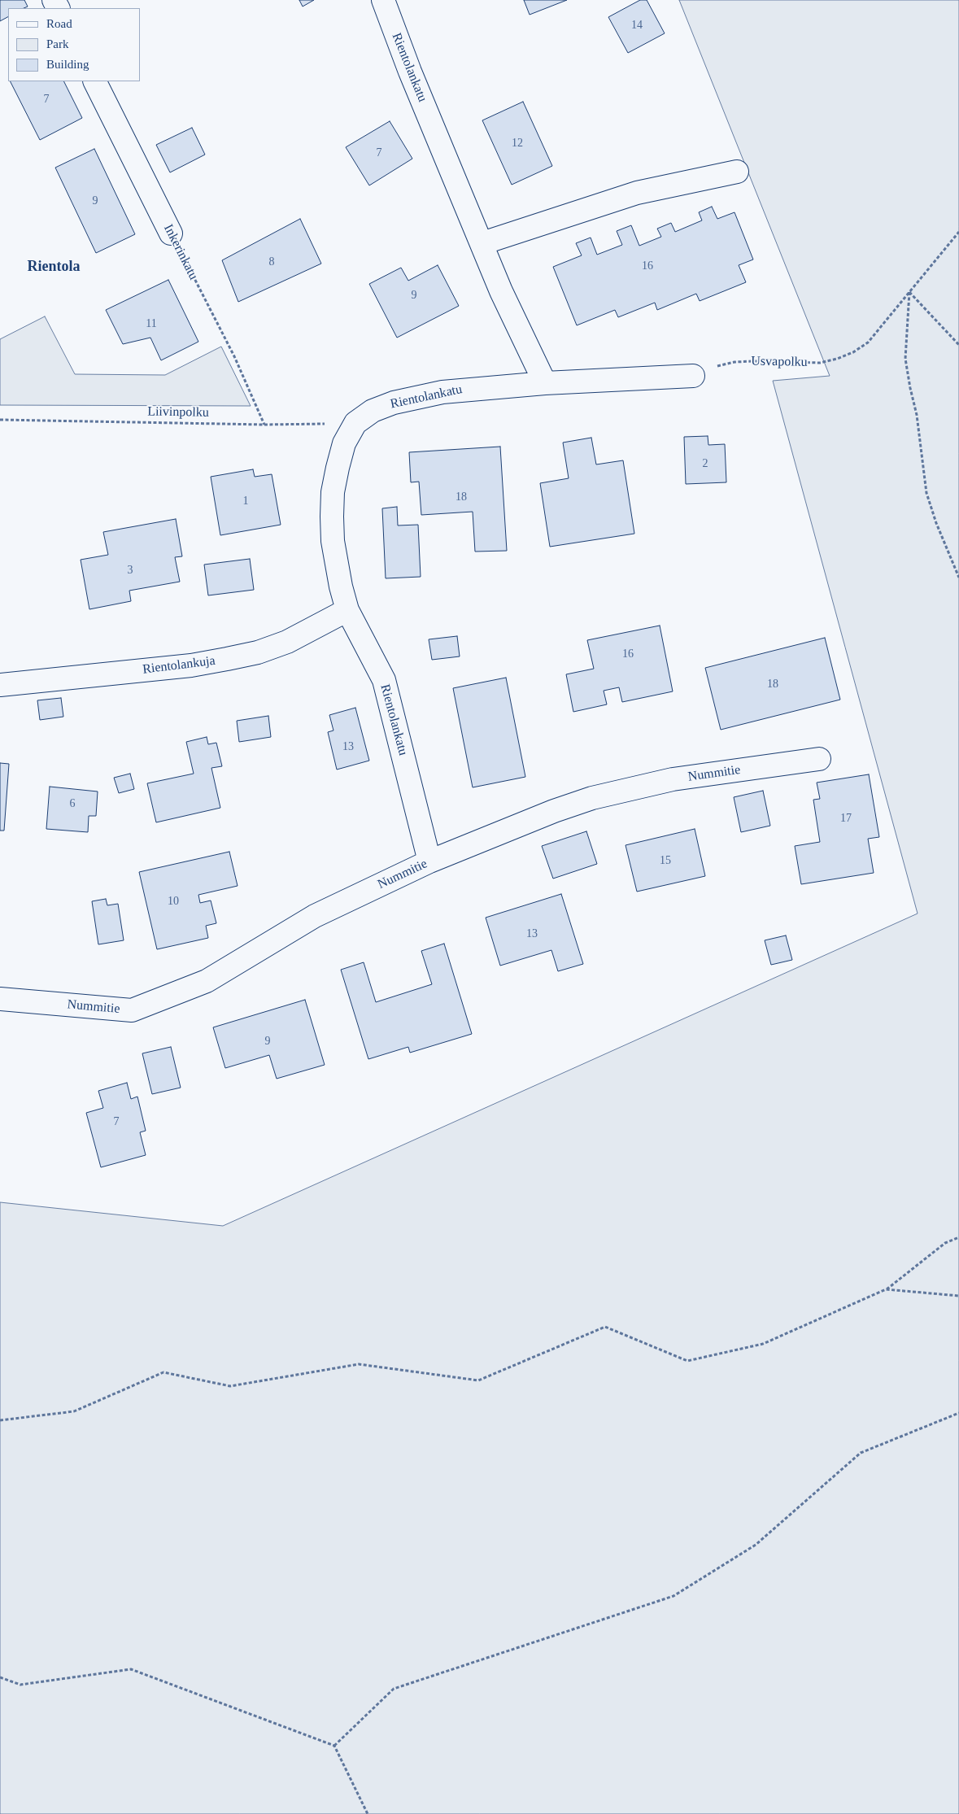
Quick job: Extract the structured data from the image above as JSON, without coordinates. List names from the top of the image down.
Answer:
{
  "streets": {
    "street": [
      "Rientolankatu",
      "Inkerinkatu",
      "Rientolankuja",
      "Nummitie"
    ],
    "path": ["Usvapolku", "Liivinpolku"]
  },
  "crossings": [
    ["Rientolankatu", "Liivinpolku"],
    ["Rientolankatu", "Rientolankuja"],
    ["Rientolankatu", "Nummitie"],
    ["Inkerinkatu", "Liivinpolku"]
  ],
  "districts": ["Rientola"],
  "house_numbers": [
    "14",
    "7",
    "12",
    "7",
    "9",
    "8",
    "16",
    "9",
    "11",
    "2",
    "18",
    "1",
    "3",
    "16",
    "18",
    "13",
    "6",
    "17",
    "15",
    "10",
    "13",
    "9",
    "7"
  ],
  "legend": ["Road", "Park", "Building"]
}
